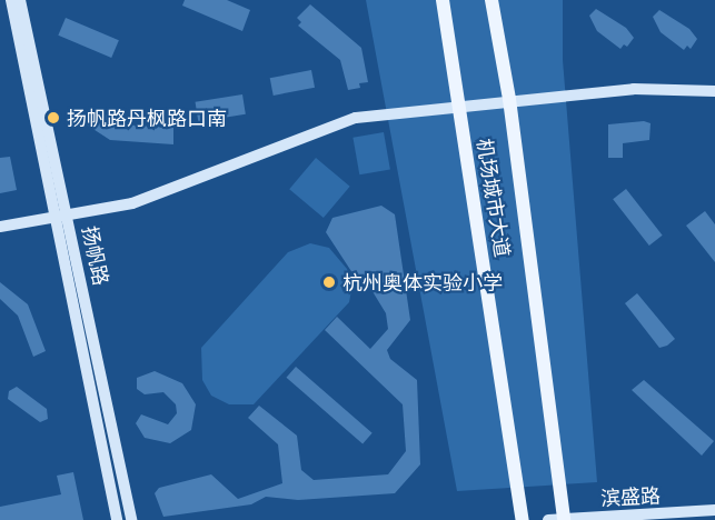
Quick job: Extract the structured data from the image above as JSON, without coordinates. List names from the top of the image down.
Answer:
{
  "streets": {
    "main road": ["机场城市大道", "扬帆路", "滨盛路"]
  },
  "crossings": [
    ["机场城市大道", "滨盛路"]
  ],
  "places": ["扬帆路丹枫路口南", "杭州奥体实验小学"]
}
